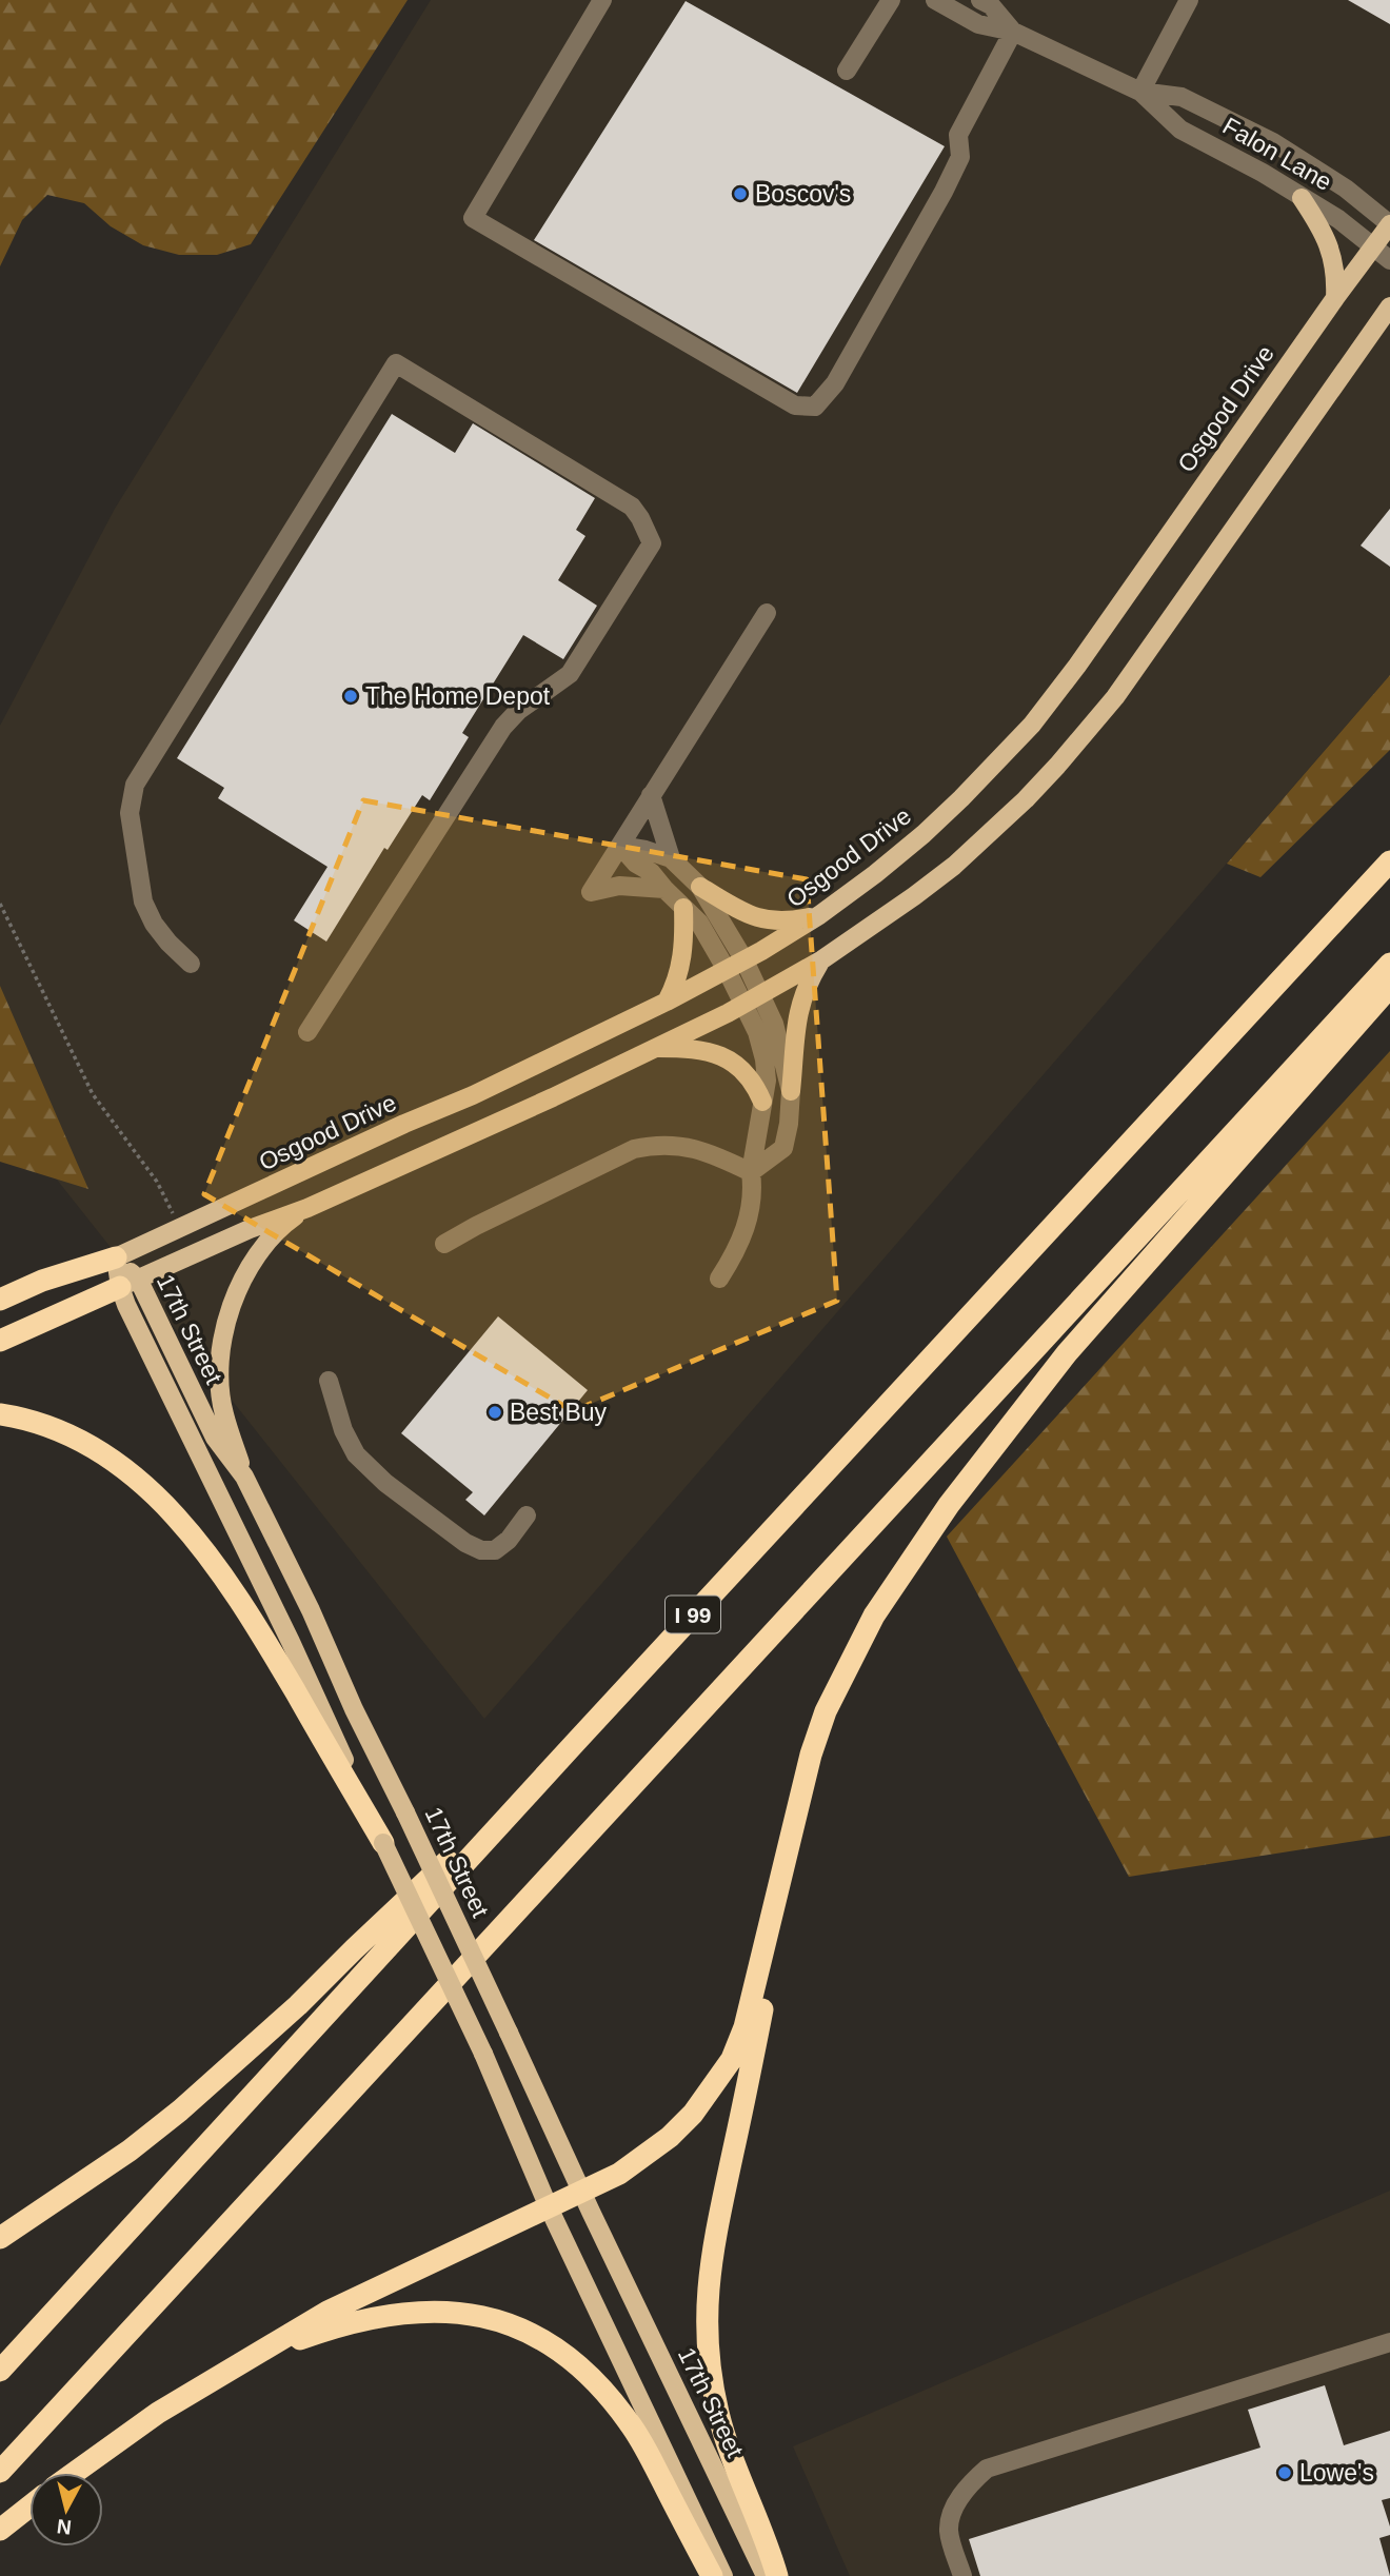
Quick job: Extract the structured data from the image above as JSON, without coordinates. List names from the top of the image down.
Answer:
{
  "streets": {
    "highway": ["I 99"],
    "main road": ["Osgood Drive", "17th Street"],
    "street": ["Falon Lane"]
  },
  "crossings": [
    ["Falon Lane", "Osgood Drive"],
    ["Osgood Drive", "17th Street"]
  ],
  "places": [
    "Boscov's",
    "The Home Depot",
    "Best Buy",
    "Lowe's"
  ],
  "north": "bottom"
}
